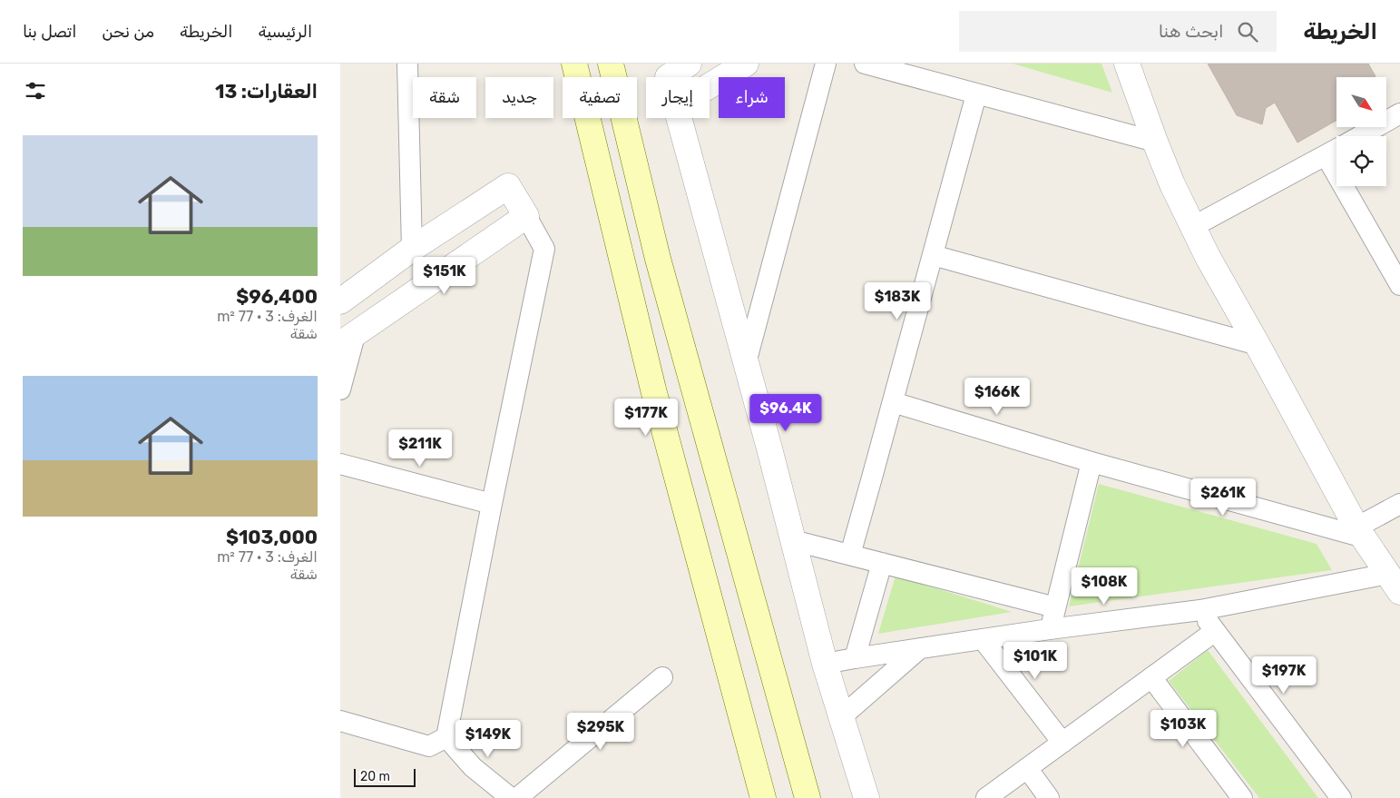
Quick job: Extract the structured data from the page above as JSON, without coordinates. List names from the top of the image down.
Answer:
{
  "scale_bar": "20 m",
  "north": "bottom right",
  "page": {
    "header": "الخريطة",
    "search": "ابحث هنا",
    "nav": [
      "الرئيسية",
      "الخريطة",
      "من نحن",
      "اتصل بنا"
    ],
    "heading": "العقارات: 13",
    "chip": [
      "شراء",
      "إيجار",
      "تصفية",
      "جديد",
      "شقة"
    ],
    "list": [
      {
        "name": "$96,400",
        "note": "الغرف: 3 · 77 m² · شقة"
      },
      {
        "name": "$103,000",
        "note": "الغرف: 3 · 77 m² · شقة"
      }
    ],
    "price": [
      "$151K",
      "$183K",
      "$166K",
      "$96.4K",
      "$177K",
      "$211K",
      "$261K",
      "$108K",
      "$101K",
      "$197K",
      "$103K",
      "$295K",
      "$149K"
    ],
    "scale": "20 m"
  }
}
